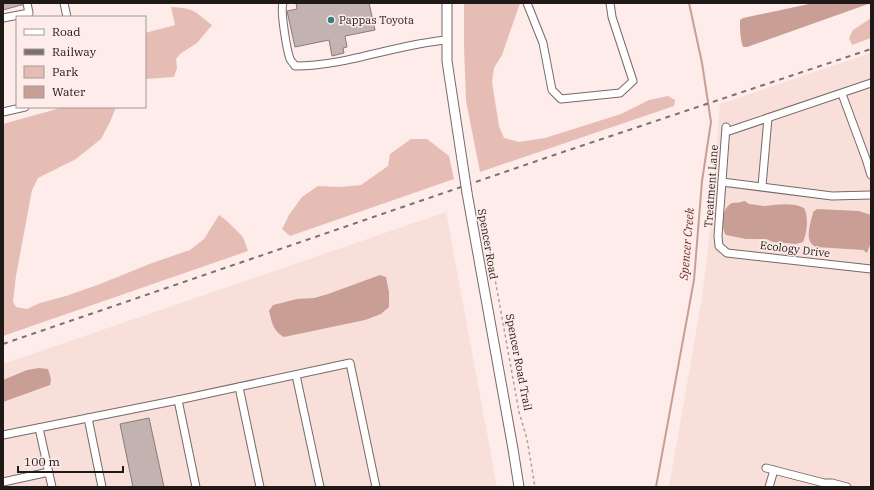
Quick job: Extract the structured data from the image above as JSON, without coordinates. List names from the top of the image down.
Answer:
{
  "streets": {
    "main road": ["Spencer Road"],
    "street": ["Treatment Lane", "Ecology Drive"],
    "path": ["Spencer Road Trail"]
  },
  "crossings": [
    ["Treatment Lane", "Ecology Drive"]
  ],
  "water": ["Spencer Creek"],
  "places": ["Pappas Toyota"],
  "legend": [
    "Road",
    "Railway",
    "Park",
    "Water"
  ],
  "scale_bar": "100 m"
}
